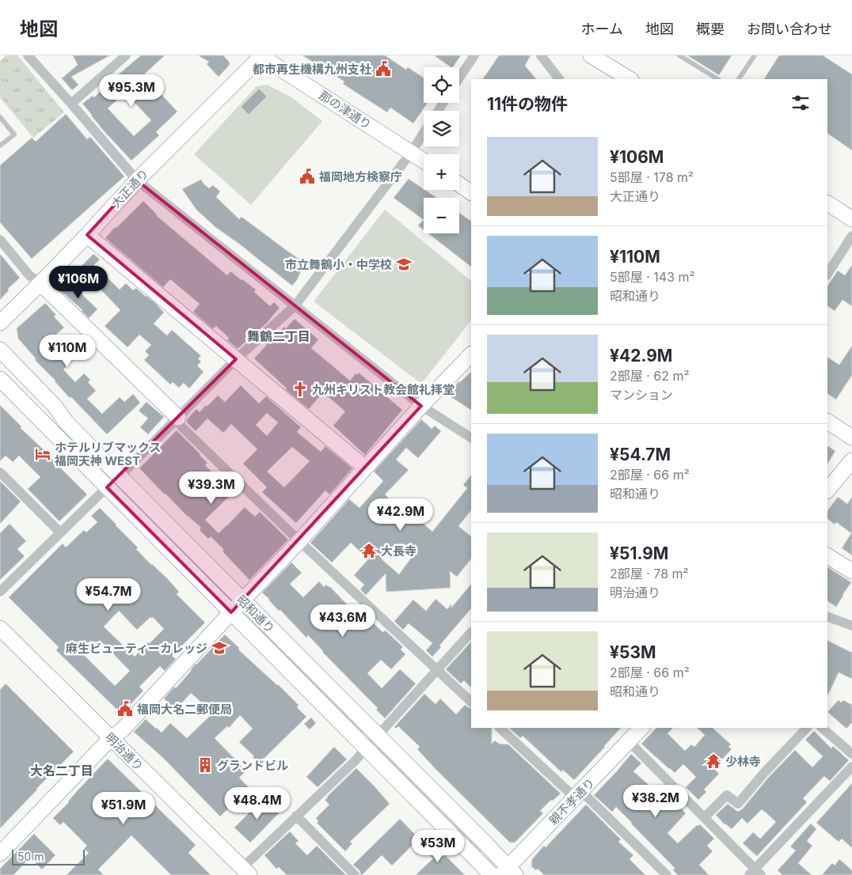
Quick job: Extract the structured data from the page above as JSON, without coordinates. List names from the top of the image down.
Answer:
{
  "streets": {
    "street": [
      "那の津通り",
      "大正通り",
      "昭和通り",
      "明治通り",
      "親不孝通り"
    ]
  },
  "crossings": [
    ["那の津通り", "大正通り"],
    ["昭和通り", "親不孝通り"]
  ],
  "districts": ["舞鶴二丁目", "大名二丁目"],
  "places": {
    "public building": ["都市再生機構九州支社", "福岡地方検察庁", "福岡大名二郵便局"],
    "school or university": ["市立舞鶴小・中学校", "麻生ビューティーカレッジ"],
    "church": ["九州キリスト教会館礼拝堂"],
    "hotel": ["ホテルリブマックス 福岡天神 WEST"],
    "temple": ["大長寺", "少林寺"],
    "building": ["グランドビル"]
  },
  "scale_bar": "50 m",
  "page": {
    "header": "地図",
    "nav": [
      "ホーム",
      "地図",
      "概要",
      "お問い合わせ"
    ],
    "map_buttons": ["+", "−"],
    "price": [
      "¥95.3M",
      "¥106M",
      "¥110M",
      "¥39.3M",
      "¥42.9M",
      "¥54.7M",
      "¥43.6M",
      "¥38.2M",
      "¥48.4M",
      "¥51.9M",
      "¥53M"
    ],
    "heading": "11件の物件",
    "list": [
      {
        "name": "¥106M",
        "note": "5部屋 · 178 m² · 大正通り"
      },
      {
        "name": "¥110M",
        "note": "5部屋 · 143 m² · 昭和通り"
      },
      {
        "name": "¥42.9M",
        "note": "2部屋 · 62 m² · マンション"
      },
      {
        "name": "¥54.7M",
        "note": "2部屋 · 66 m² · 昭和通り"
      },
      {
        "name": "¥51.9M",
        "note": "2部屋 · 78 m² · 明治通り"
      },
      {
        "name": "¥53M",
        "note": "2部屋 · 66 m² · 昭和通り"
      }
    ],
    "scale": "50 m"
  }
}
